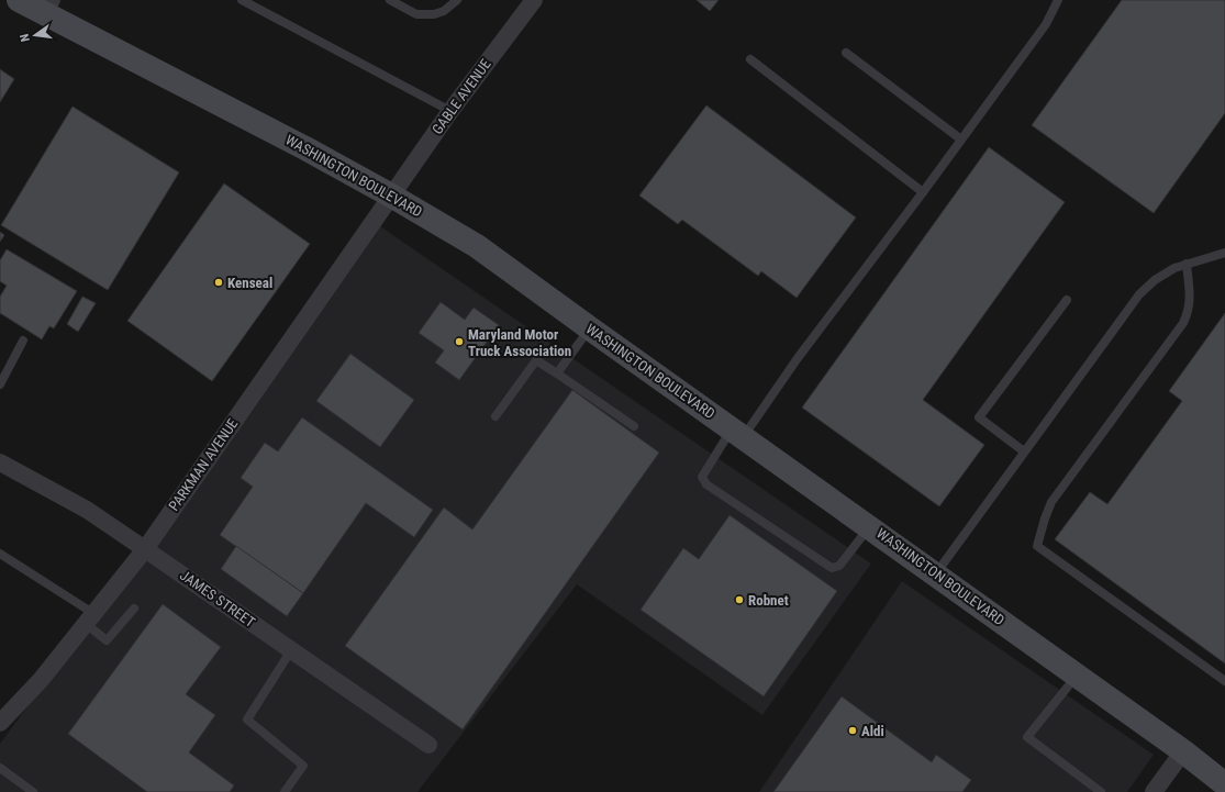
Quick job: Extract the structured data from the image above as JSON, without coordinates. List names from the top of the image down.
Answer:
{
  "streets": {
    "main road": ["WASHINGTON BOULEVARD"],
    "street": ["GABLE AVENUE", "PARKMAN AVENUE", "JAMES STREET"]
  },
  "crossings": [
    ["GABLE AVENUE", "WASHINGTON BOULEVARD"],
    ["GABLE AVENUE", "PARKMAN AVENUE"],
    ["WASHINGTON BOULEVARD", "PARKMAN AVENUE"],
    ["PARKMAN AVENUE", "JAMES STREET"]
  ],
  "places": [
    "Kenseal",
    "Maryland Motor Truck Association",
    "Robnet",
    "Aldi"
  ],
  "north": "left"
}
